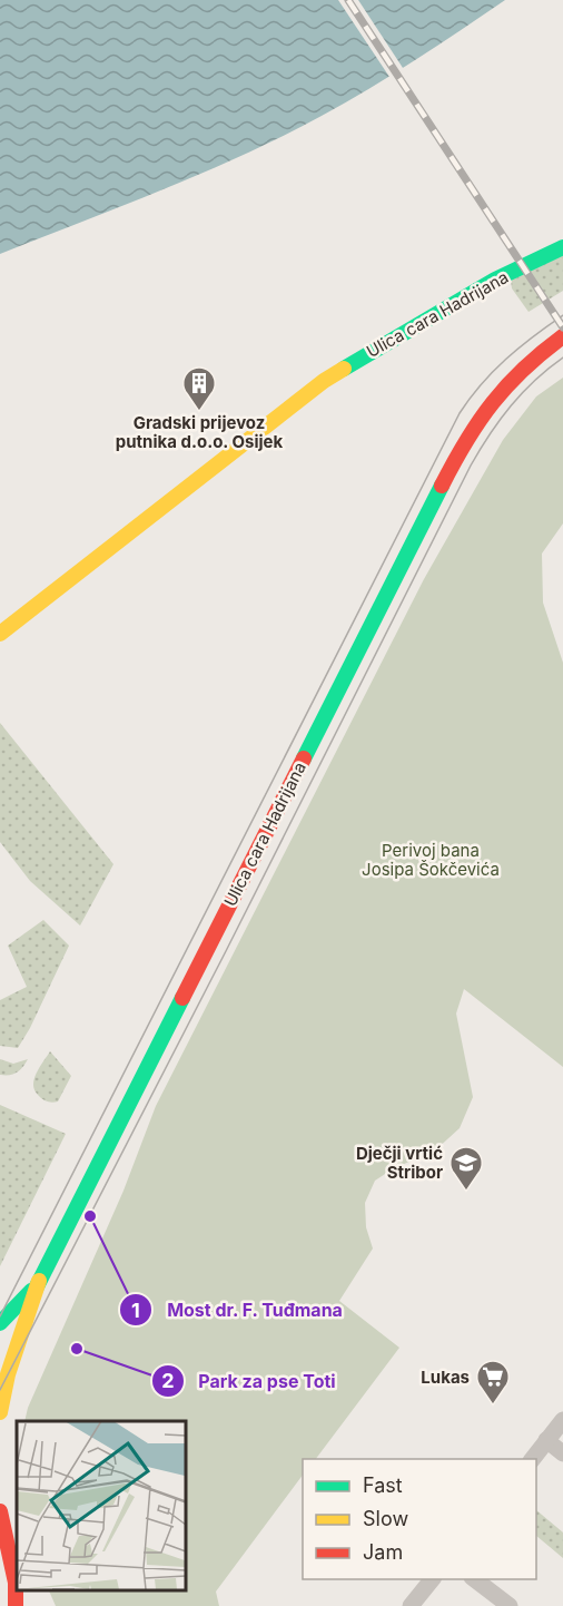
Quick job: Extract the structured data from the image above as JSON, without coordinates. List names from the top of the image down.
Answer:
{
  "streets": {
    "main road": ["Ulica cara Hadrijana"]
  },
  "parks": ["Perivoj bana Josipa Šokčevića"],
  "places": {
    "building": ["Gradski prijevoz putnika d.o.o. Osijek"],
    "school or university": ["Dječji vrtić Stribor"],
    "other": ["Most dr. F. Tuđmana", "Park za pse Toti"],
    "supermarket": ["Lukas"]
  },
  "legend": ["Fast", "Slow", "Jam"]
}
